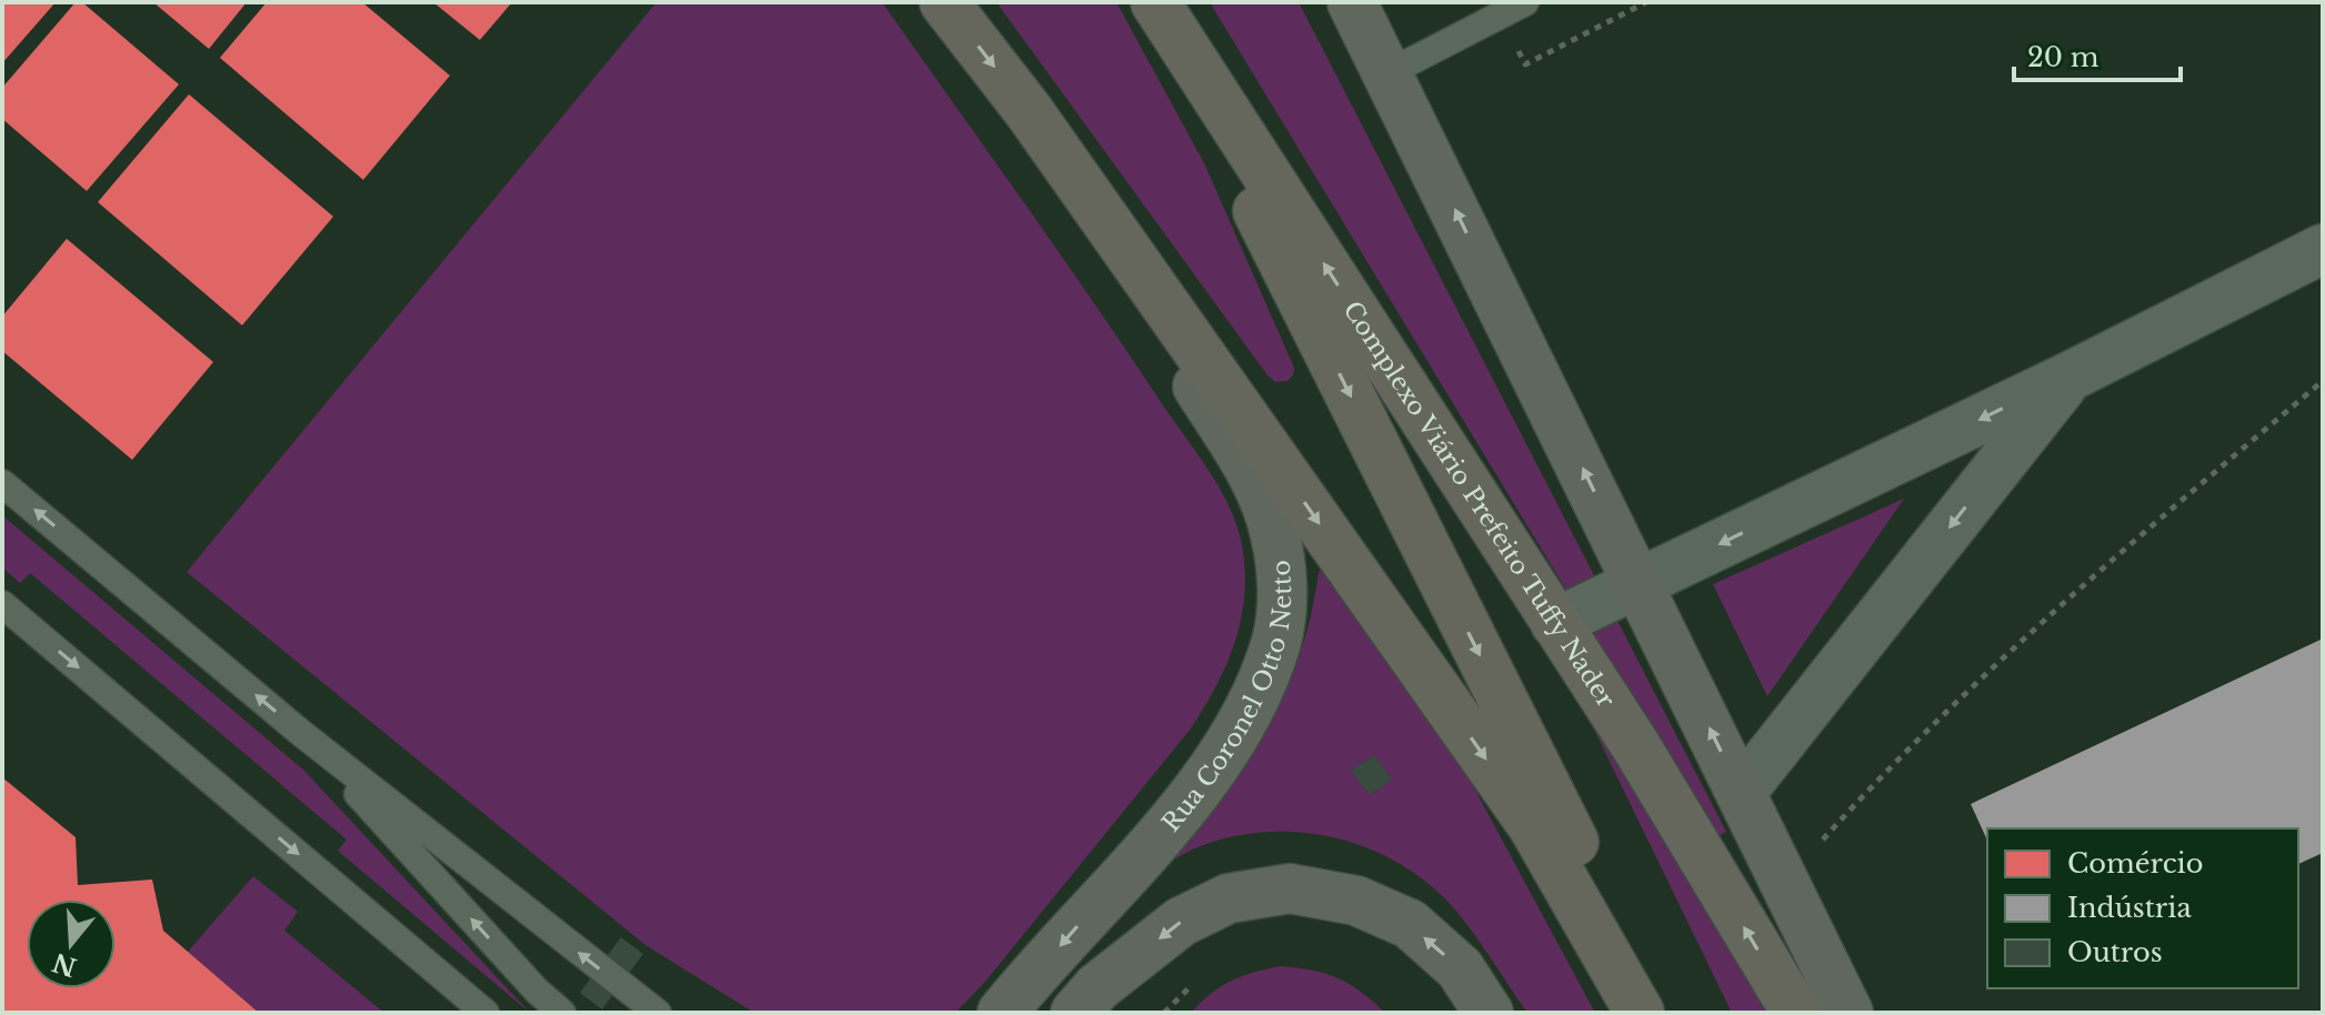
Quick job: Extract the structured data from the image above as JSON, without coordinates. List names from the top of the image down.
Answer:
{
  "streets": {
    "main road": ["Complexo Viário Prefeito Tuffy Nader"],
    "street": ["Rua Coronel Otto Netto"]
  },
  "one_way": ["Rua Coronel Otto Netto"],
  "legend": ["Comércio", "Indústria", "Outros"],
  "scale_bar": "20 m",
  "north": "bottom"
}
